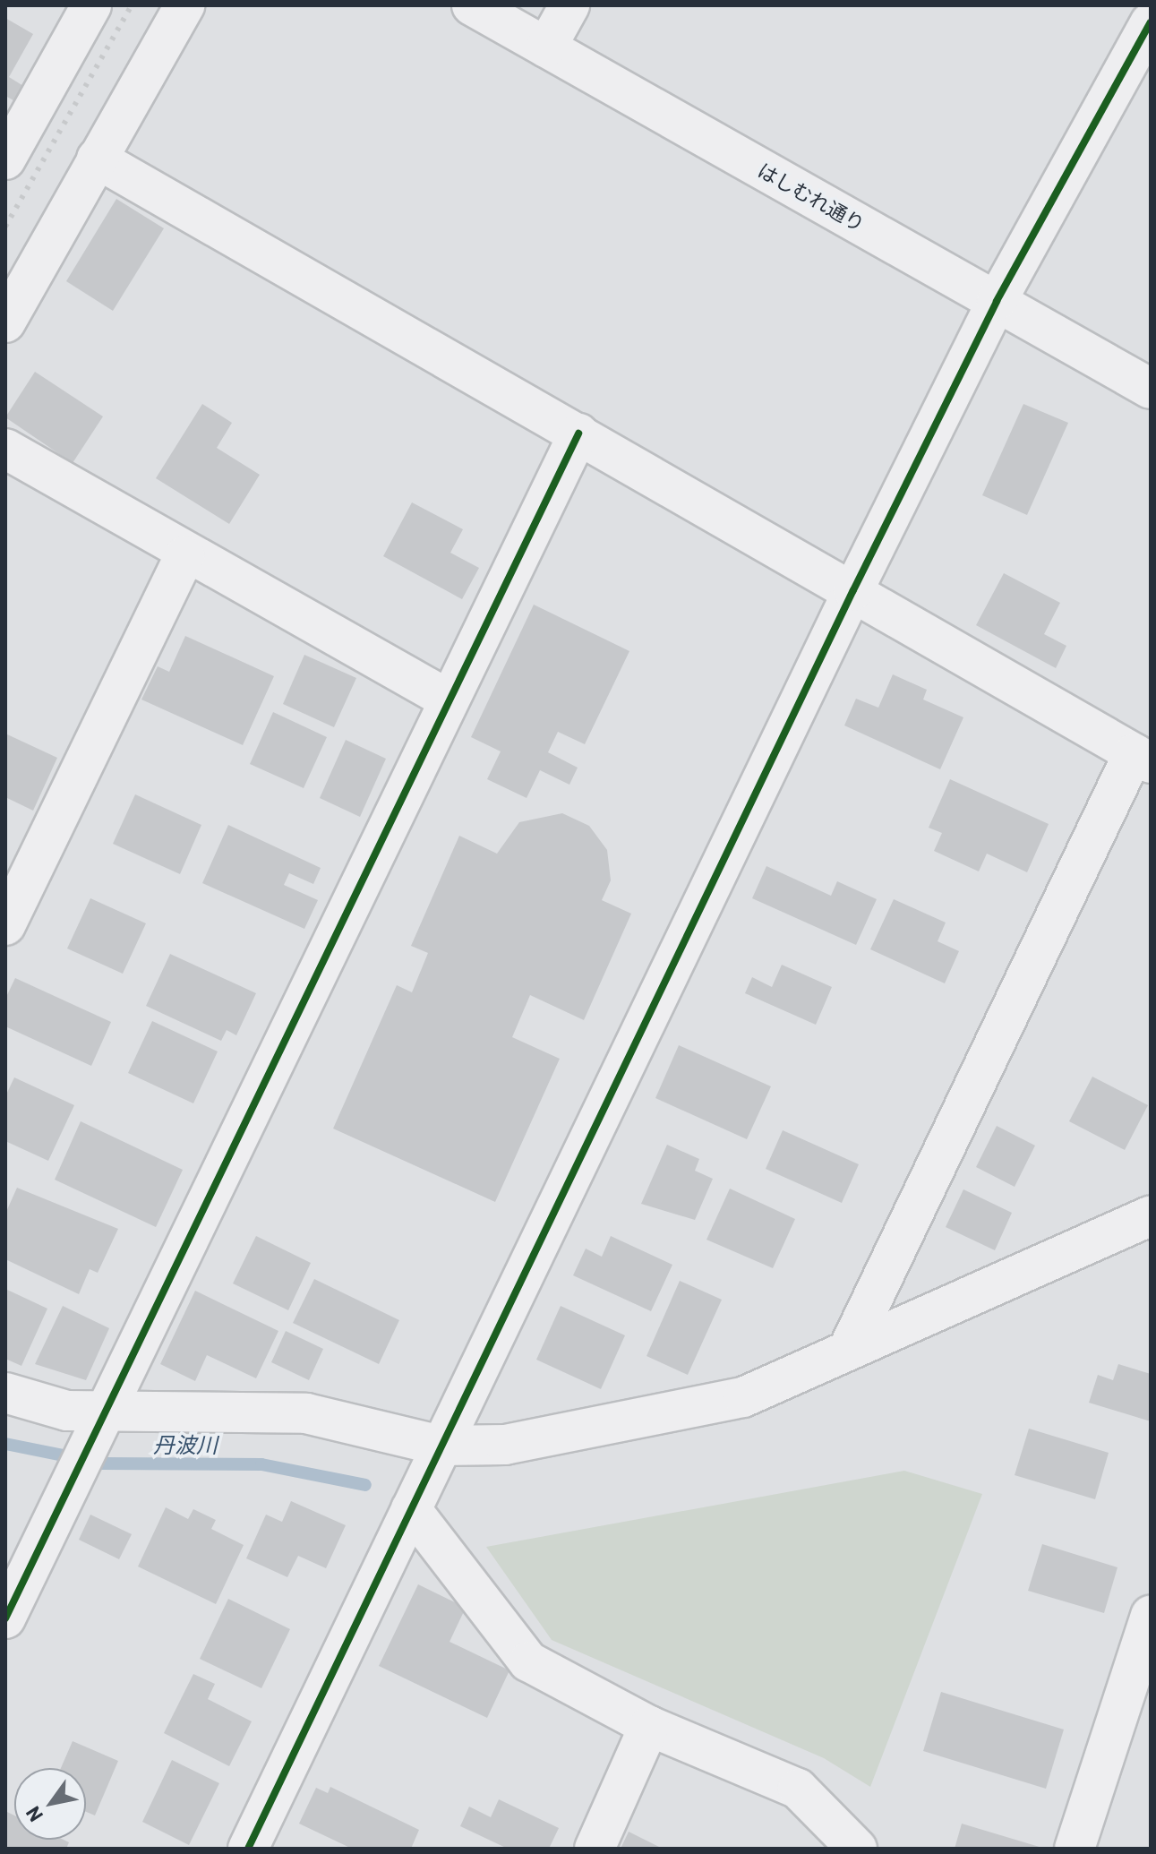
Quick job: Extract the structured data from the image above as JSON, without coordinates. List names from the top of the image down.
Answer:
{
  "streets": {
    "street": ["はしむれ通り"]
  },
  "water": ["丹波川"],
  "north": "bottom left"
}
